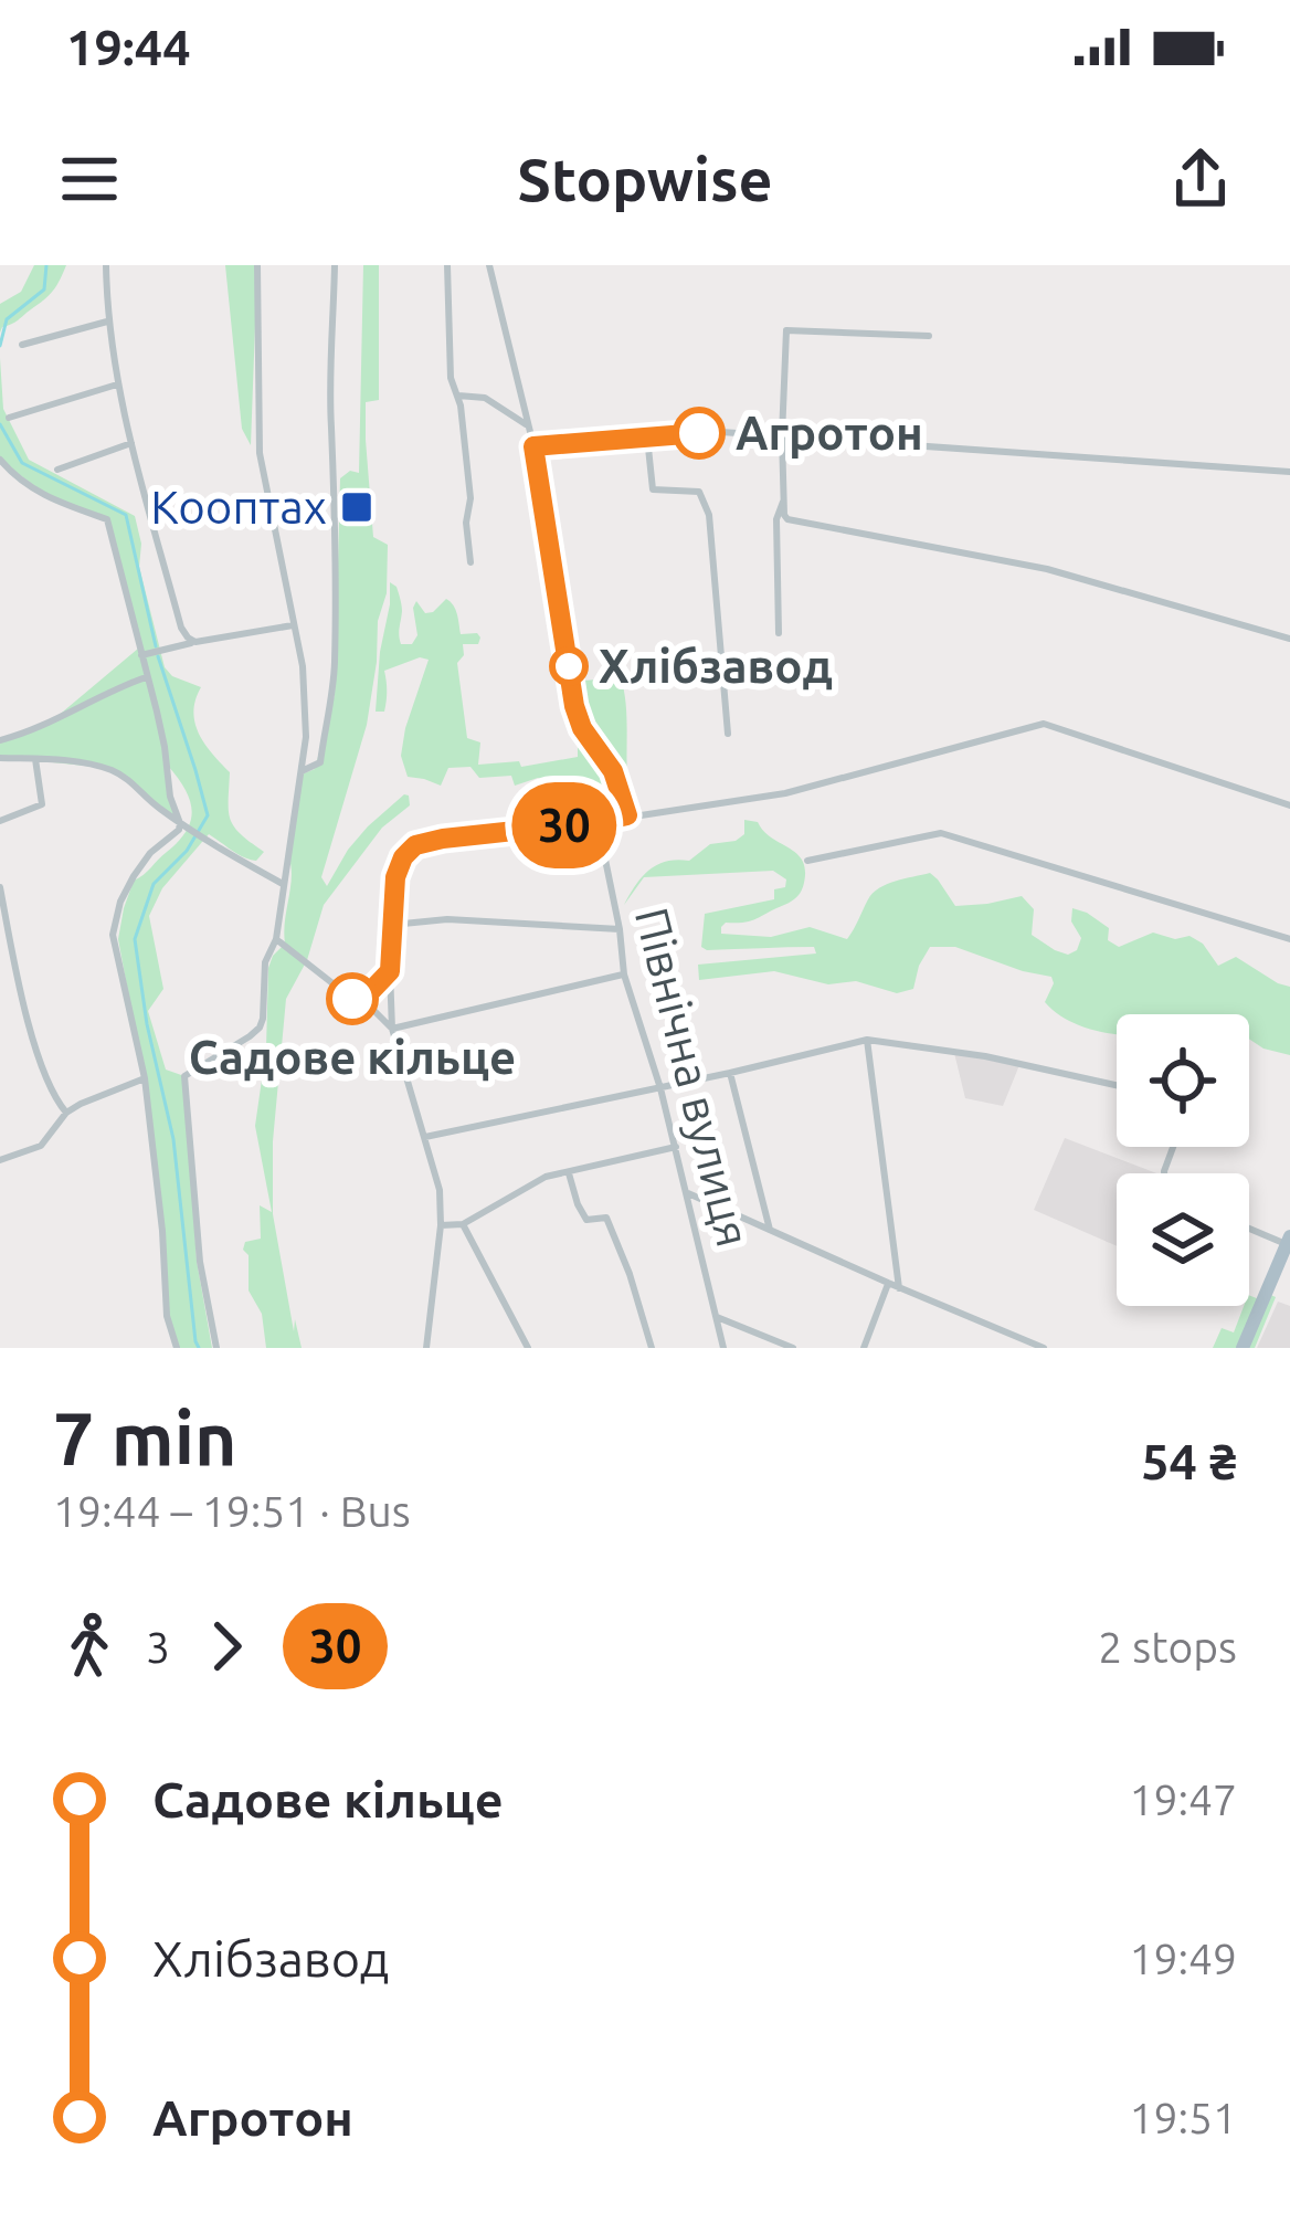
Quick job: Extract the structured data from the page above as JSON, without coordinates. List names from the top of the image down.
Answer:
{
  "streets": {
    "street": ["Північна вулиця"]
  },
  "places": {
    "other": ["Агротон", "Хлібзавод", "Садове кільце"],
    "transit": ["Кооптах"]
  },
  "lines": ["bus line 30"],
  "page": {
    "status": "19:44",
    "header": "Stopwise",
    "on_map": "30",
    "heading": ["7 min", "19:44 – 19:51 · Bus", "54 ₴"],
    "legs": ["3", "30", "2 stops"],
    "list": [
      {
        "name": "Садове кільце",
        "value": "19:47"
      },
      {
        "name": "Хлібзавод",
        "value": "19:49"
      },
      {
        "name": "Агротон",
        "value": "19:51"
      }
    ]
  }
}
